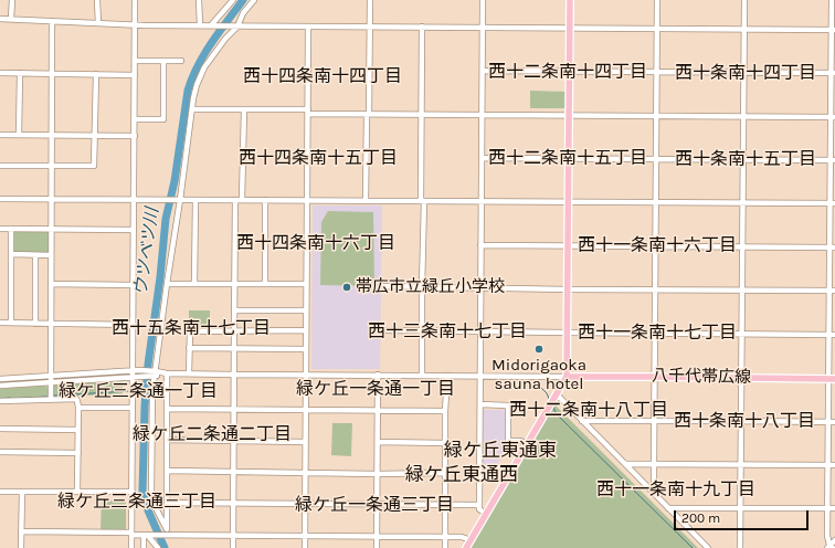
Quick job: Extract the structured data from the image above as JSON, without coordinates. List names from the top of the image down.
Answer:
{
  "streets": {
    "main road": ["八千代帯広線"]
  },
  "districts": [
    "西十二条南十四丁目",
    "西十条南十四丁目",
    "西十四条南十四丁目",
    "西十四条南十五丁目",
    "西十二条南十五丁目",
    "西十条南十五丁目",
    "西十四条南十六丁目",
    "西十一条南十六丁目",
    "西十五条南十七丁目",
    "西十三条南十七丁目",
    "西十一条南十七丁目",
    "緑ケ丘一条通一丁目",
    "緑ケ丘三条通一丁目",
    "西十二条南十八丁目",
    "西十条南十八丁目",
    "緑ケ丘二条通二丁目",
    "緑ケ丘東通東",
    "緑ケ丘東通西",
    "西十一条南十九丁目",
    "緑ケ丘三条通三丁目",
    "緑ケ丘一条通三丁目"
  ],
  "water": ["ウツベツ川"],
  "places": ["帯広市立緑丘小学校", "Midorigaoka sauna hotel"],
  "scale_bar": "200 m"
}
